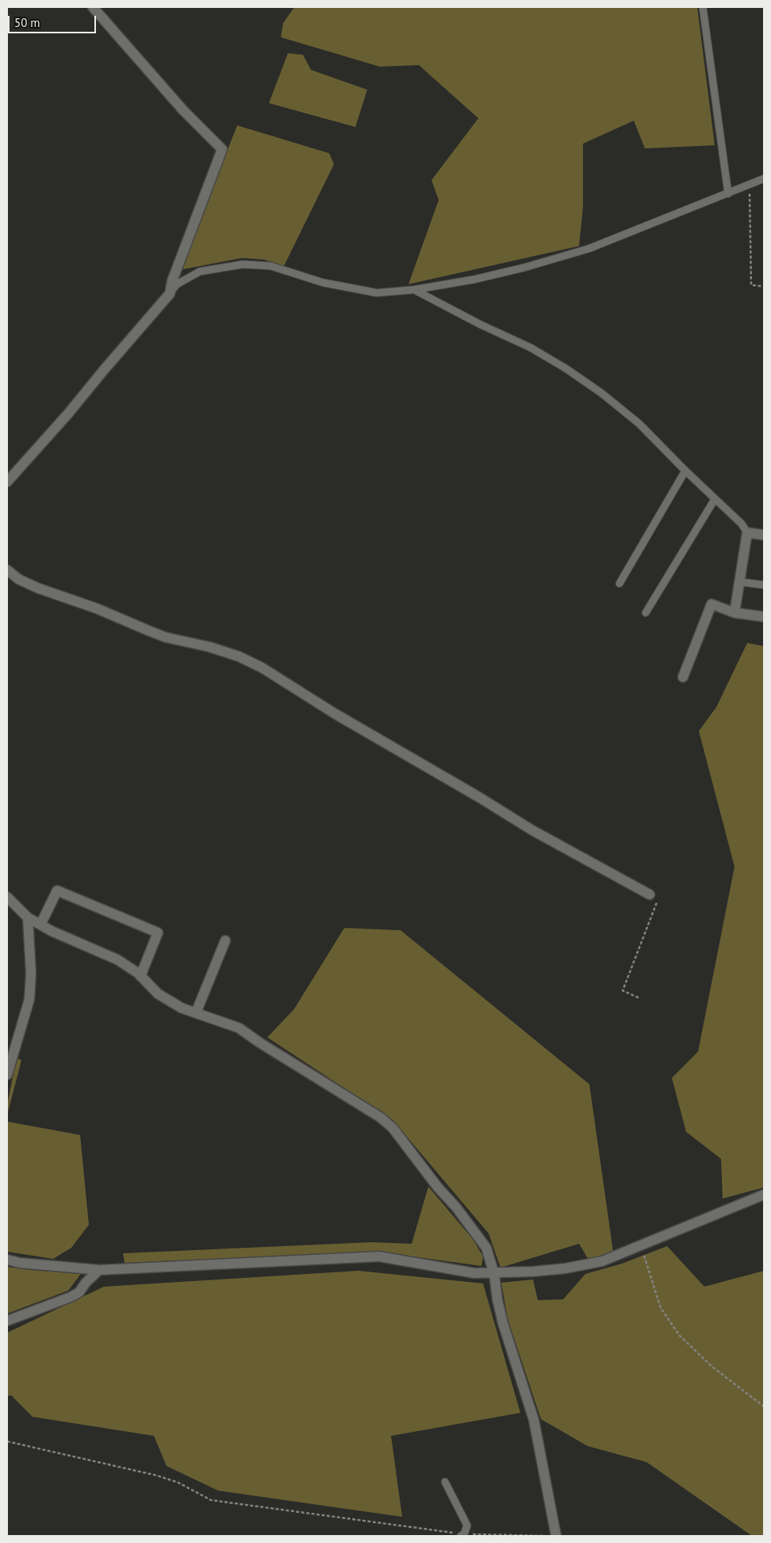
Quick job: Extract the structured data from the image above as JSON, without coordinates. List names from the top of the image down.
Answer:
{
  "scale_bar": "50 m"
}
